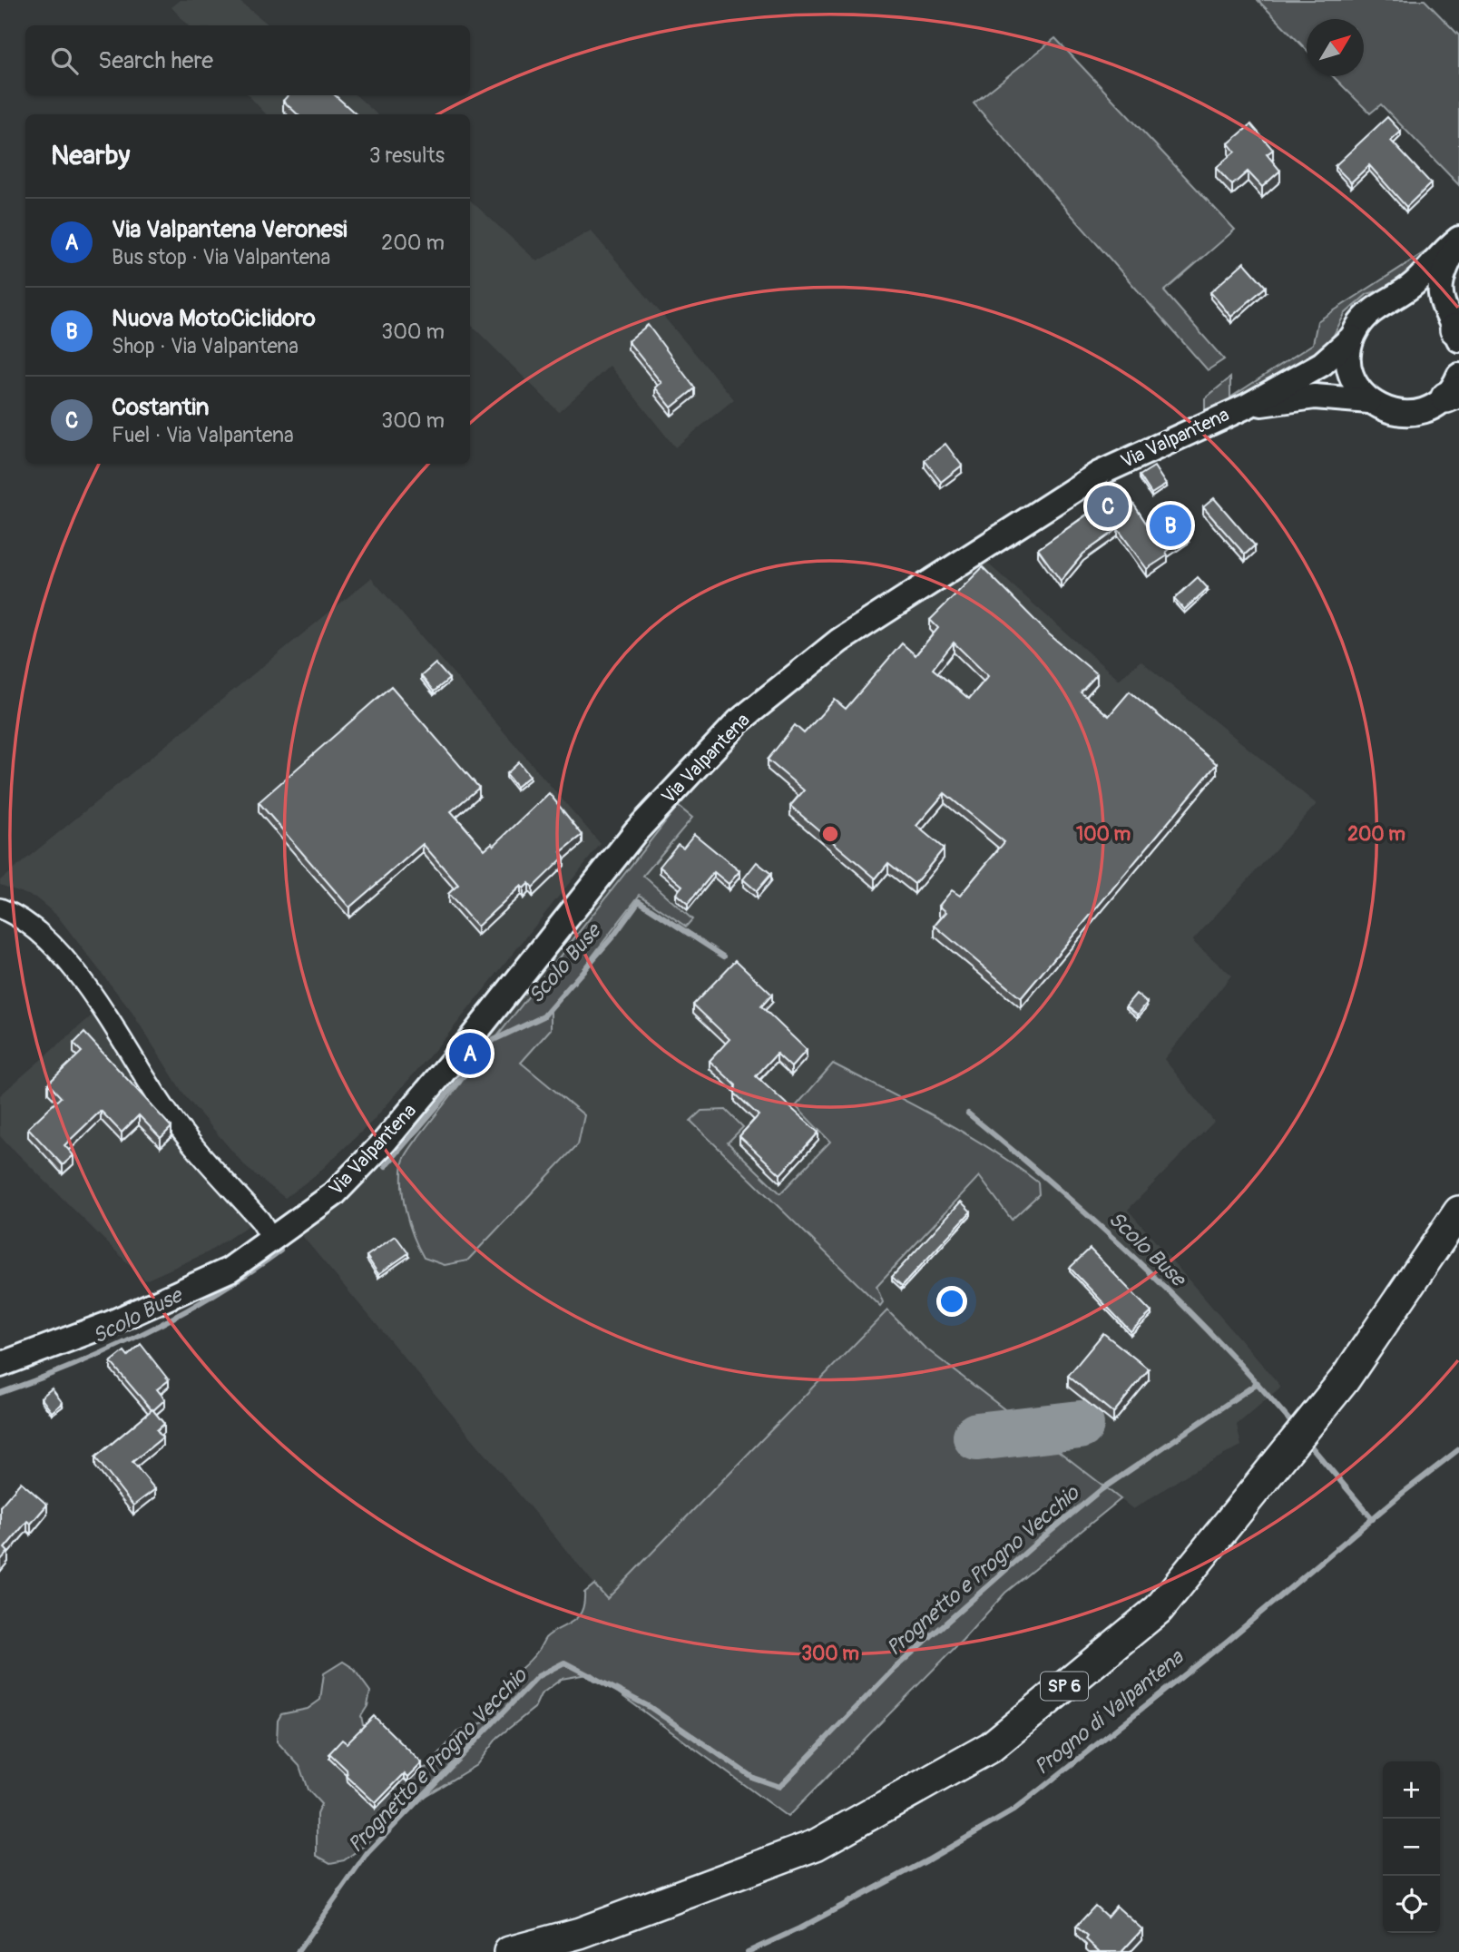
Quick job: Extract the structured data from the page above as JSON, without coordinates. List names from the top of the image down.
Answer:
{
  "streets": {
    "highway": ["SP 6"],
    "street": ["Via Valpantena"]
  },
  "water": ["Scolo Buse", "Prognetto e Progno Vecchio", "Progno di Valpantena"],
  "north": "top right",
  "page": {
    "search": "Search here",
    "heading": ["Nearby", "3 results"],
    "list": [
      {
        "mark": "A",
        "name": "Via Valpantena Veronesi",
        "note": "Bus stop · Via Valpantena",
        "value": "200 m"
      },
      {
        "mark": "B",
        "name": "Nuova MotoCiclidoro",
        "note": "Shop · Via Valpantena",
        "value": "300 m"
      },
      {
        "mark": "C",
        "name": "Costantin",
        "note": "Fuel · Via Valpantena",
        "value": "300 m"
      }
    ],
    "pins": ["C", "B", "A"],
    "map_buttons": ["+", "−"]
  },
  "rings": ["100 m", "200 m", "300 m"]
}
